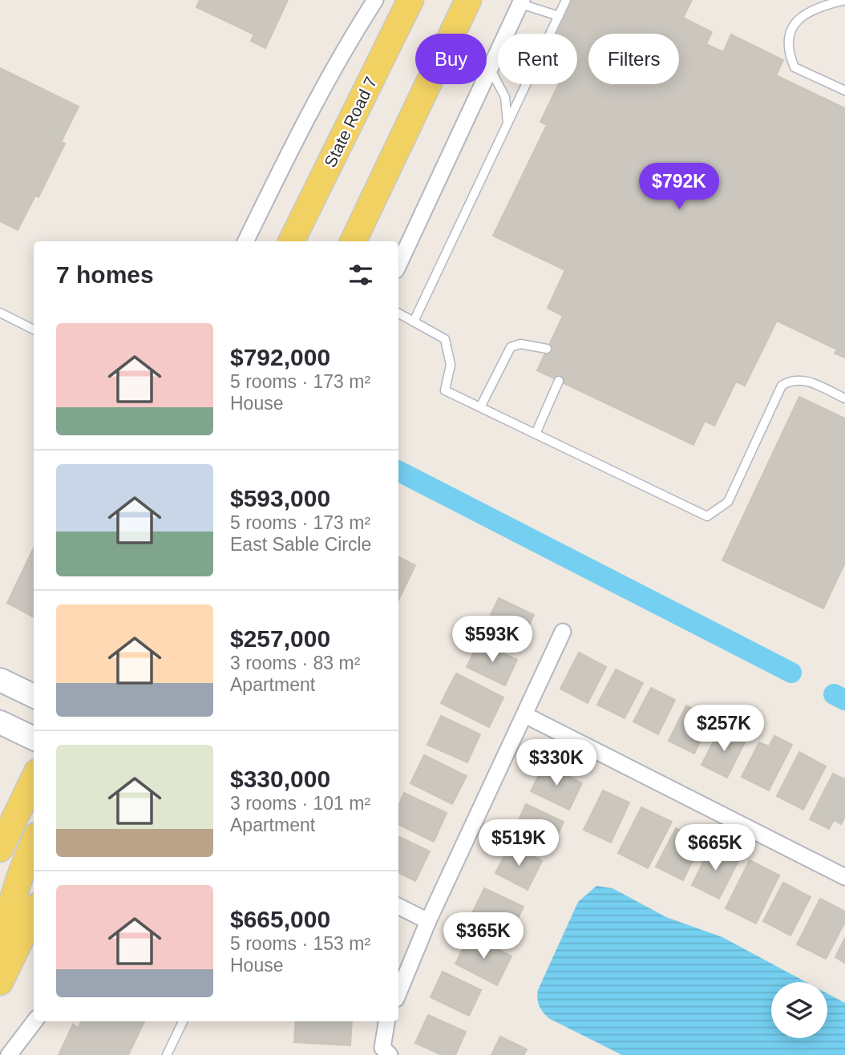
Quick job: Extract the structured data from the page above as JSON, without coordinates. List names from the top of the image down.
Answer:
{
  "streets": {
    "main road": ["State Road 7"]
  },
  "page": {
    "chip": ["Buy", "Rent", "Filters"],
    "price": [
      "$792K",
      "$593K",
      "$257K",
      "$330K",
      "$519K",
      "$665K",
      "$365K"
    ],
    "heading": "7 homes",
    "list": [
      {
        "name": "$792,000",
        "note": "5 rooms · 173 m² · House"
      },
      {
        "name": "$593,000",
        "note": "5 rooms · 173 m² · East Sable Circle"
      },
      {
        "name": "$257,000",
        "note": "3 rooms · 83 m² · Apartment"
      },
      {
        "name": "$330,000",
        "note": "3 rooms · 101 m² · Apartment"
      },
      {
        "name": "$665,000",
        "note": "5 rooms · 153 m² · House"
      }
    ]
  }
}
